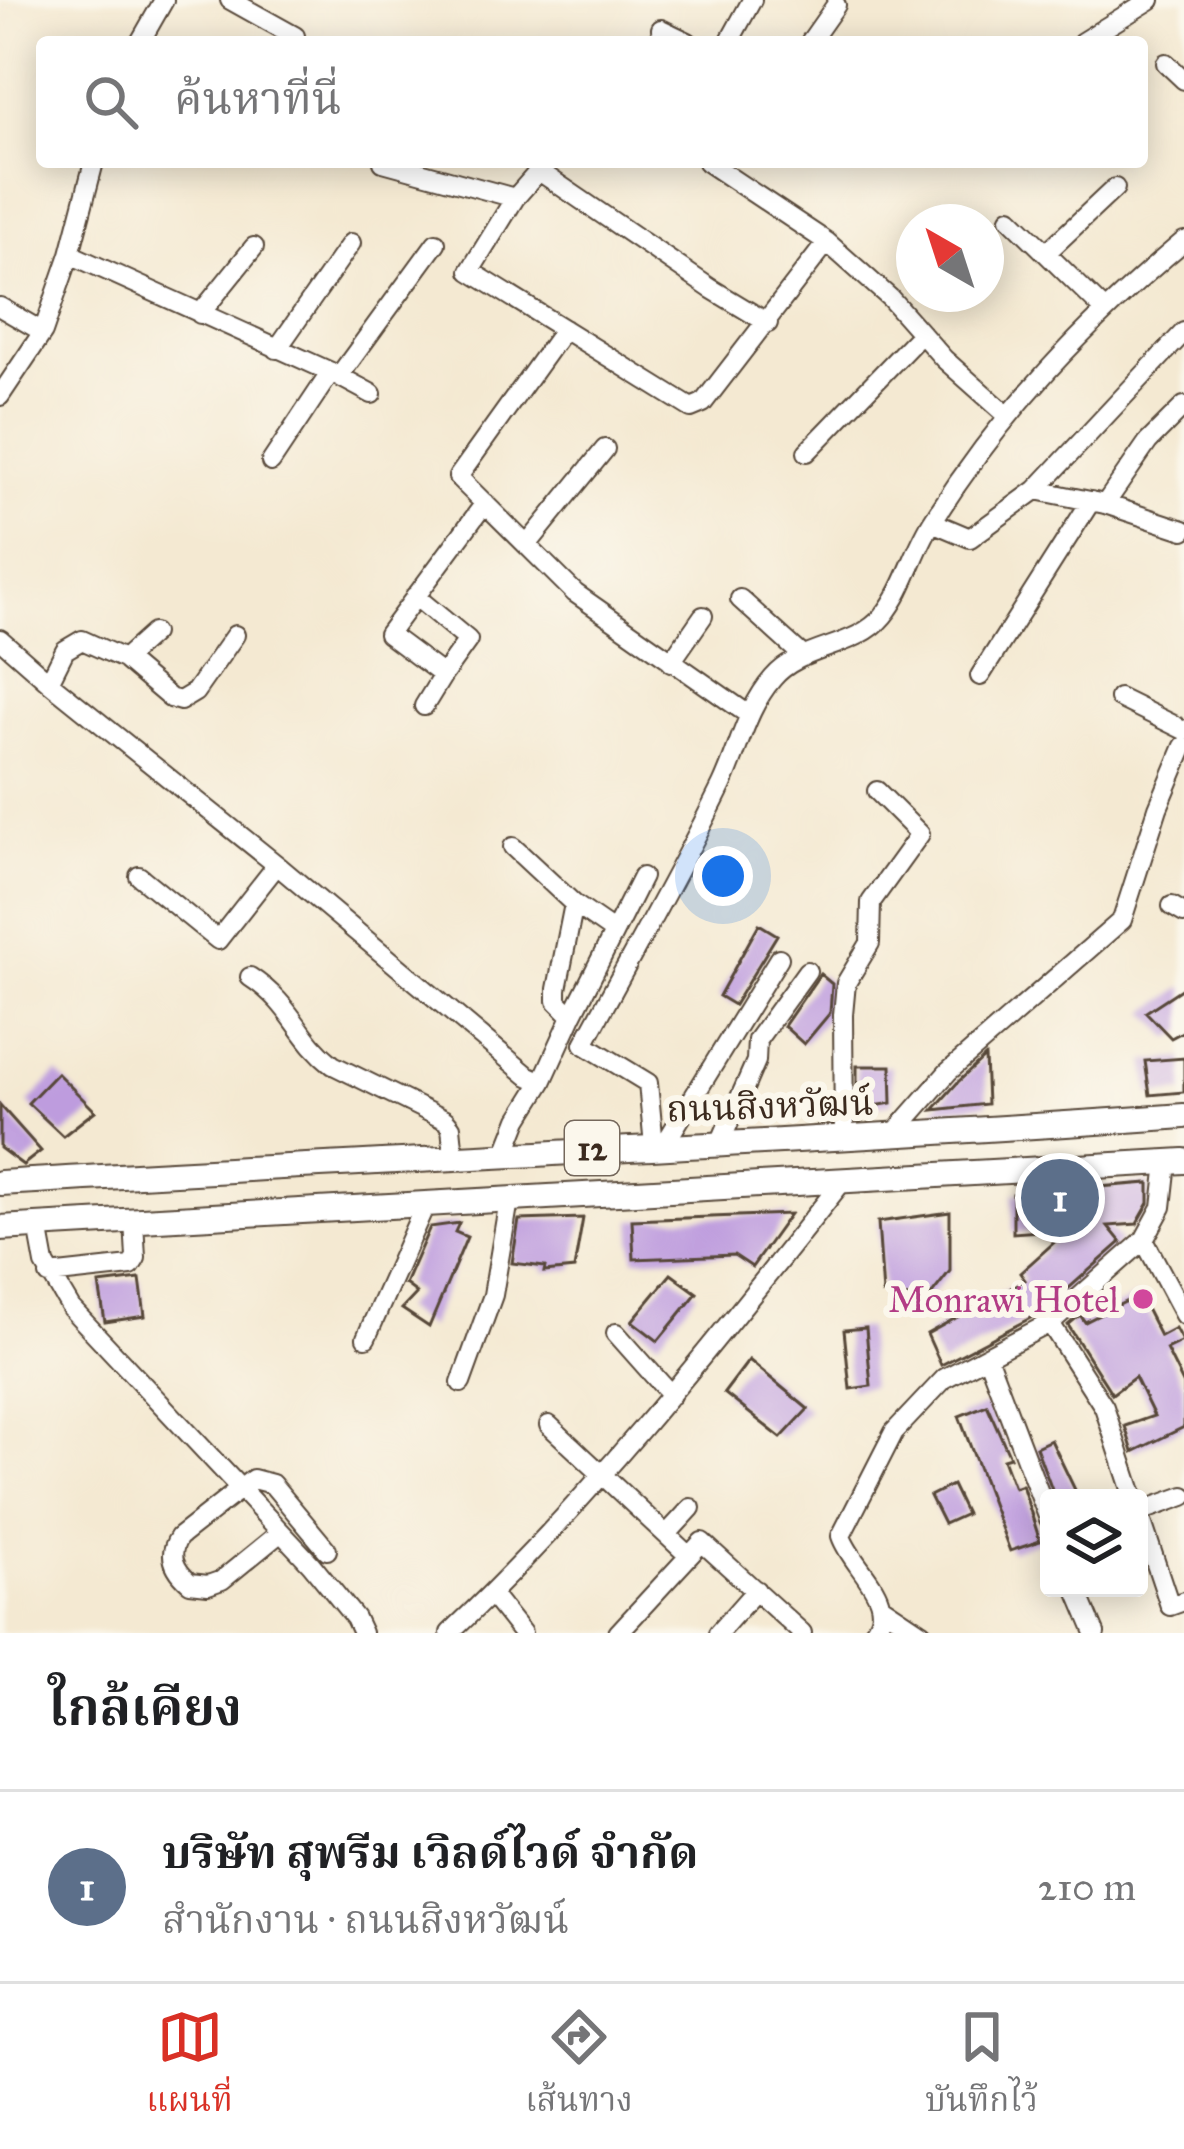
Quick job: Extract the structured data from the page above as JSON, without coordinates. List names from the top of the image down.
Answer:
{
  "streets": {
    "main road": ["ถนนสิงหวัฒน์", "12"]
  },
  "places": ["Monrawi Hotel"],
  "north": "top left",
  "page": {
    "search": "ค้นหาที่นี่",
    "pins": "1",
    "heading": "ใกล้เคียง",
    "list": [
      {
        "mark": "1",
        "name": "บริษัท สุพรีม เวิลด์ไวด์ จำกัด",
        "note": "สำนักงาน · ถนนสิงหวัฒน์",
        "value": "210 m"
      }
    ],
    "nav": ["แผนที่", "เส้นทาง", "บันทึกไว้"]
  }
}
